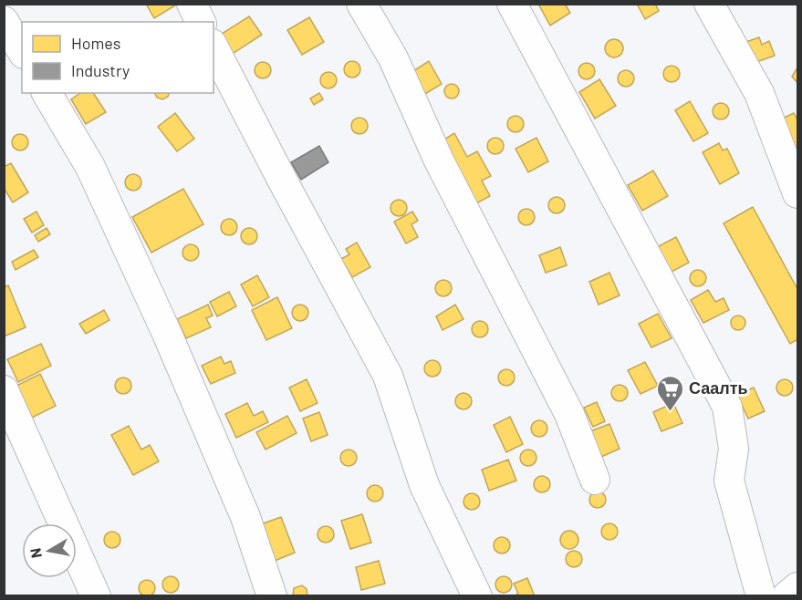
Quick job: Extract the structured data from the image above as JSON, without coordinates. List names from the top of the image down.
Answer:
{
  "places": {
    "supermarket": ["Саалть"]
  },
  "legend": ["Homes", "Industry"],
  "north": "left"
}
